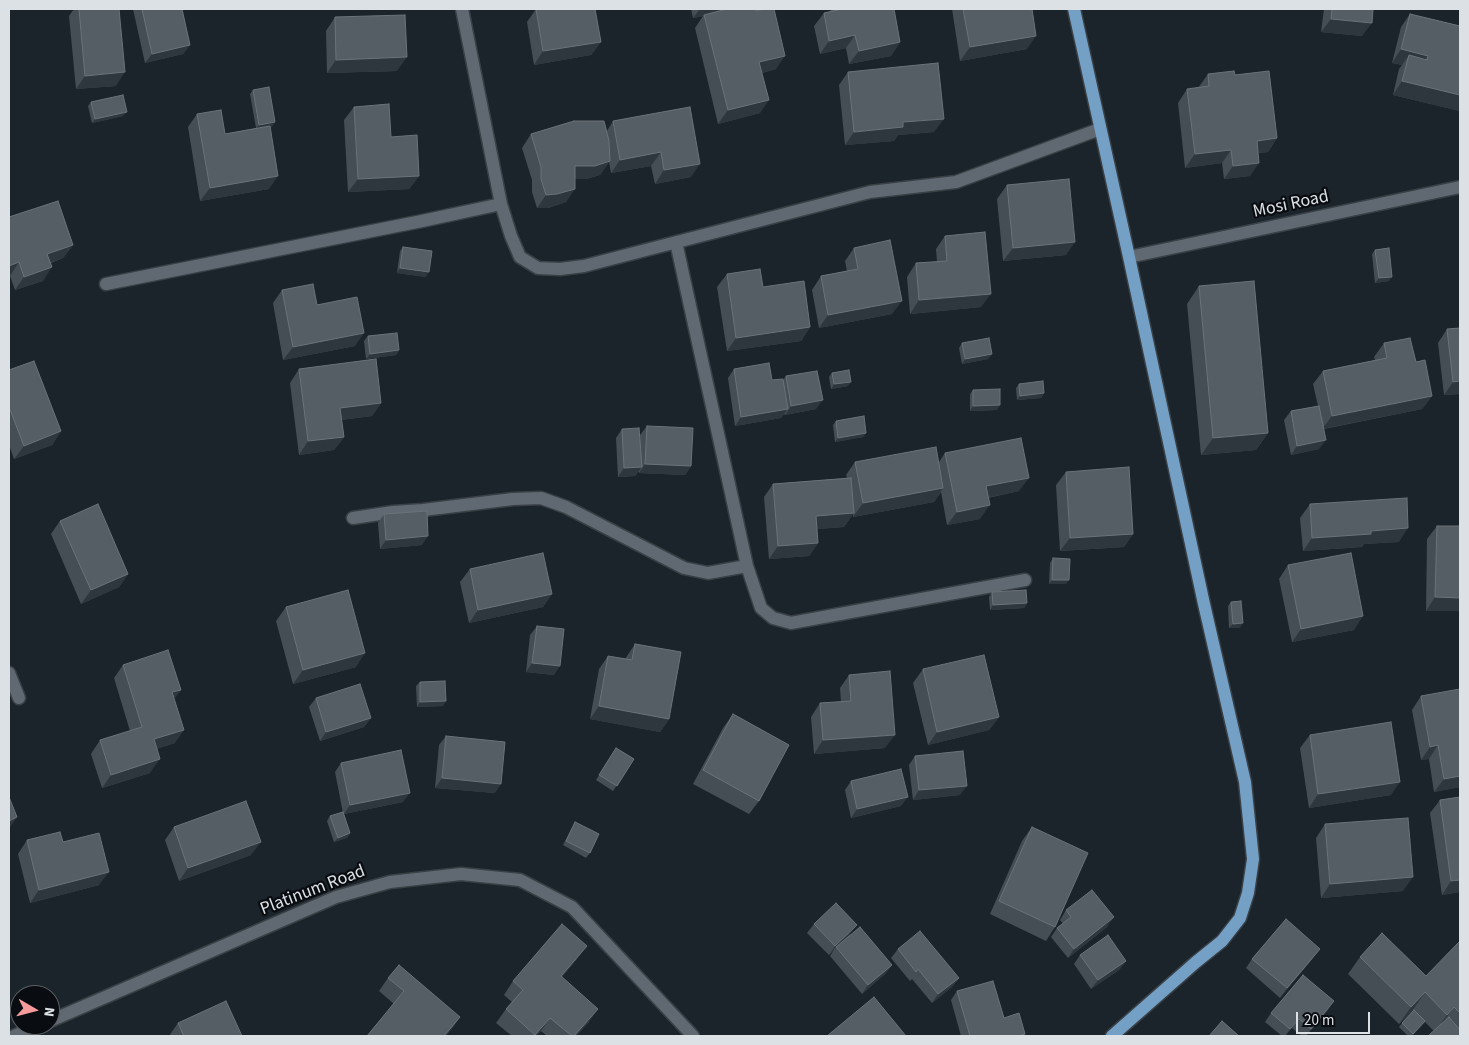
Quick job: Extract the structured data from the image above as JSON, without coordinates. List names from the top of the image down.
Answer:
{
  "streets": {
    "street": ["Mosi Road", "Platinum Road"]
  },
  "scale_bar": "20 m",
  "north": "right"
}
